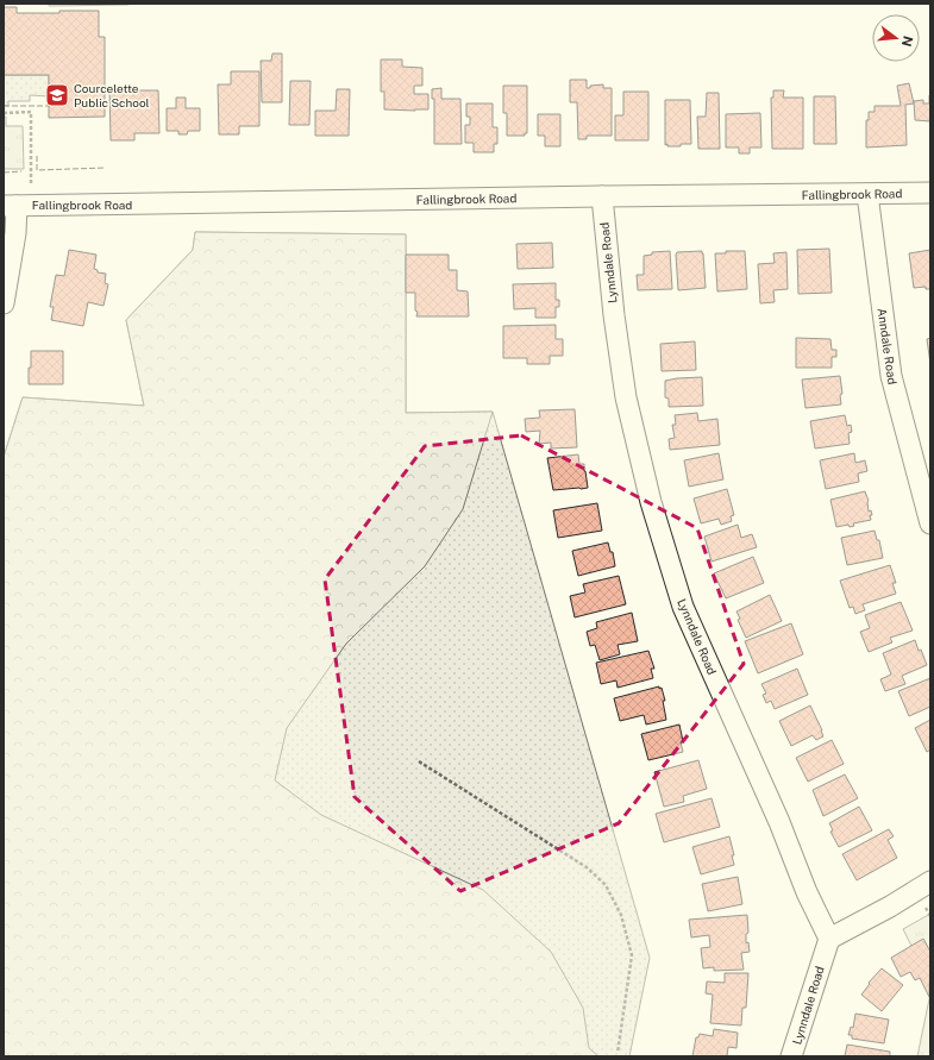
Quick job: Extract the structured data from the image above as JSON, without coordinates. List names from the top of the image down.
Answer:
{
  "streets": {
    "street": ["Fallingbrook Road", "Lynndale Road", "Anndale Road"]
  },
  "crossings": [
    ["Fallingbrook Road", "Lynndale Road"],
    ["Fallingbrook Road", "Anndale Road"]
  ],
  "places": {
    "school or university": ["Courcelette Public School"]
  },
  "north": "right"
}
